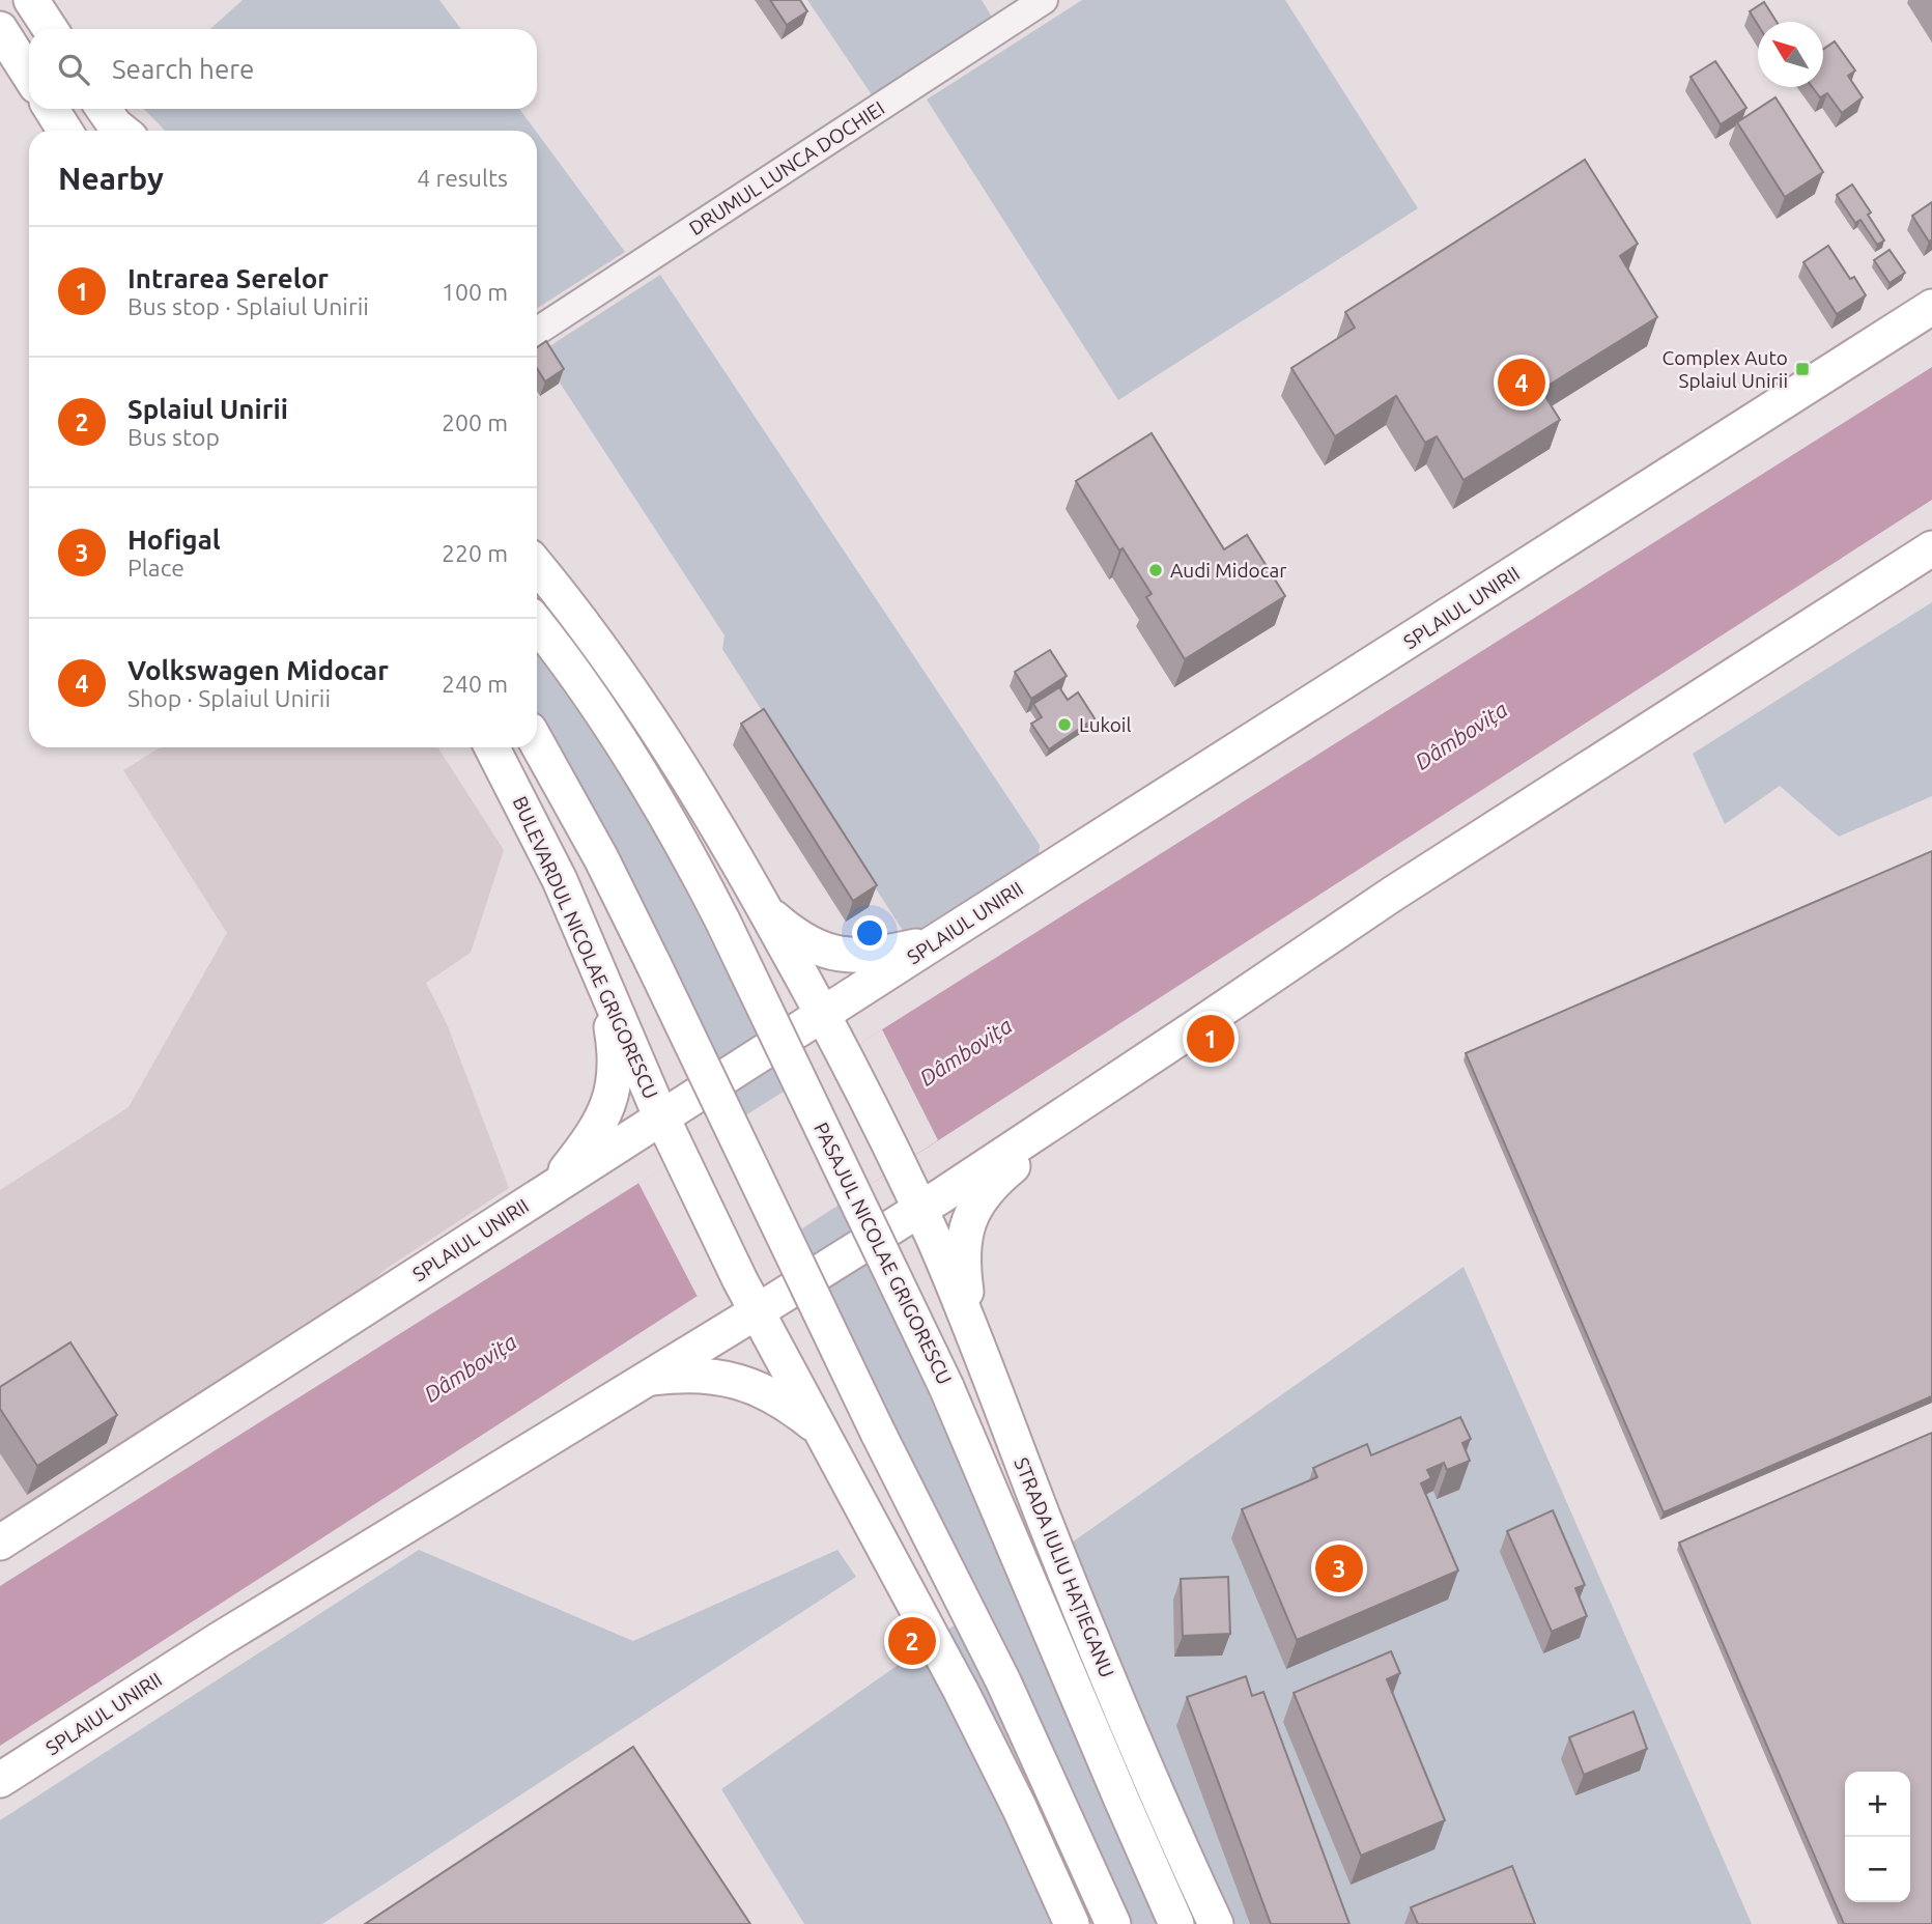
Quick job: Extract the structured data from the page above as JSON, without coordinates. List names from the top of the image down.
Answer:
{
  "streets": {
    "main road": [
      "SPLAIUL UNIRII",
      "BULEVARDUL NICOLAE GRIGORESCU",
      "PASAJUL NICOLAE GRIGORESCU",
      "STRADA IULIU HAȚIEGANU"
    ],
    "street": ["DRUMUL LUNCA DOCHIEI"]
  },
  "crossings": [
    ["SPLAIUL UNIRII", "BULEVARDUL NICOLAE GRIGORESCU"],
    ["SPLAIUL UNIRII", "STRADA IULIU HAȚIEGANU"]
  ],
  "water": ["Dâmbovița"],
  "places": {
    "transit": ["Complex Auto Splaiul Unirii"],
    "other": ["Audi Midocar", "Lukoil"]
  },
  "north": "top left",
  "page": {
    "search": "Search here",
    "heading": ["Nearby", "4 results"],
    "list": [
      {
        "mark": "1",
        "name": "Intrarea Serelor",
        "note": "Bus stop · Splaiul Unirii",
        "value": "100 m"
      },
      {
        "mark": "2",
        "name": "Splaiul Unirii",
        "note": "Bus stop",
        "value": "200 m"
      },
      {
        "mark": "3",
        "name": "Hofigal",
        "note": "Place",
        "value": "220 m"
      },
      {
        "mark": "4",
        "name": "Volkswagen Midocar",
        "note": "Shop · Splaiul Unirii",
        "value": "240 m"
      }
    ],
    "pins": [
      "4",
      "1",
      "3",
      "2"
    ],
    "map_buttons": ["+", "−"]
  }
}
